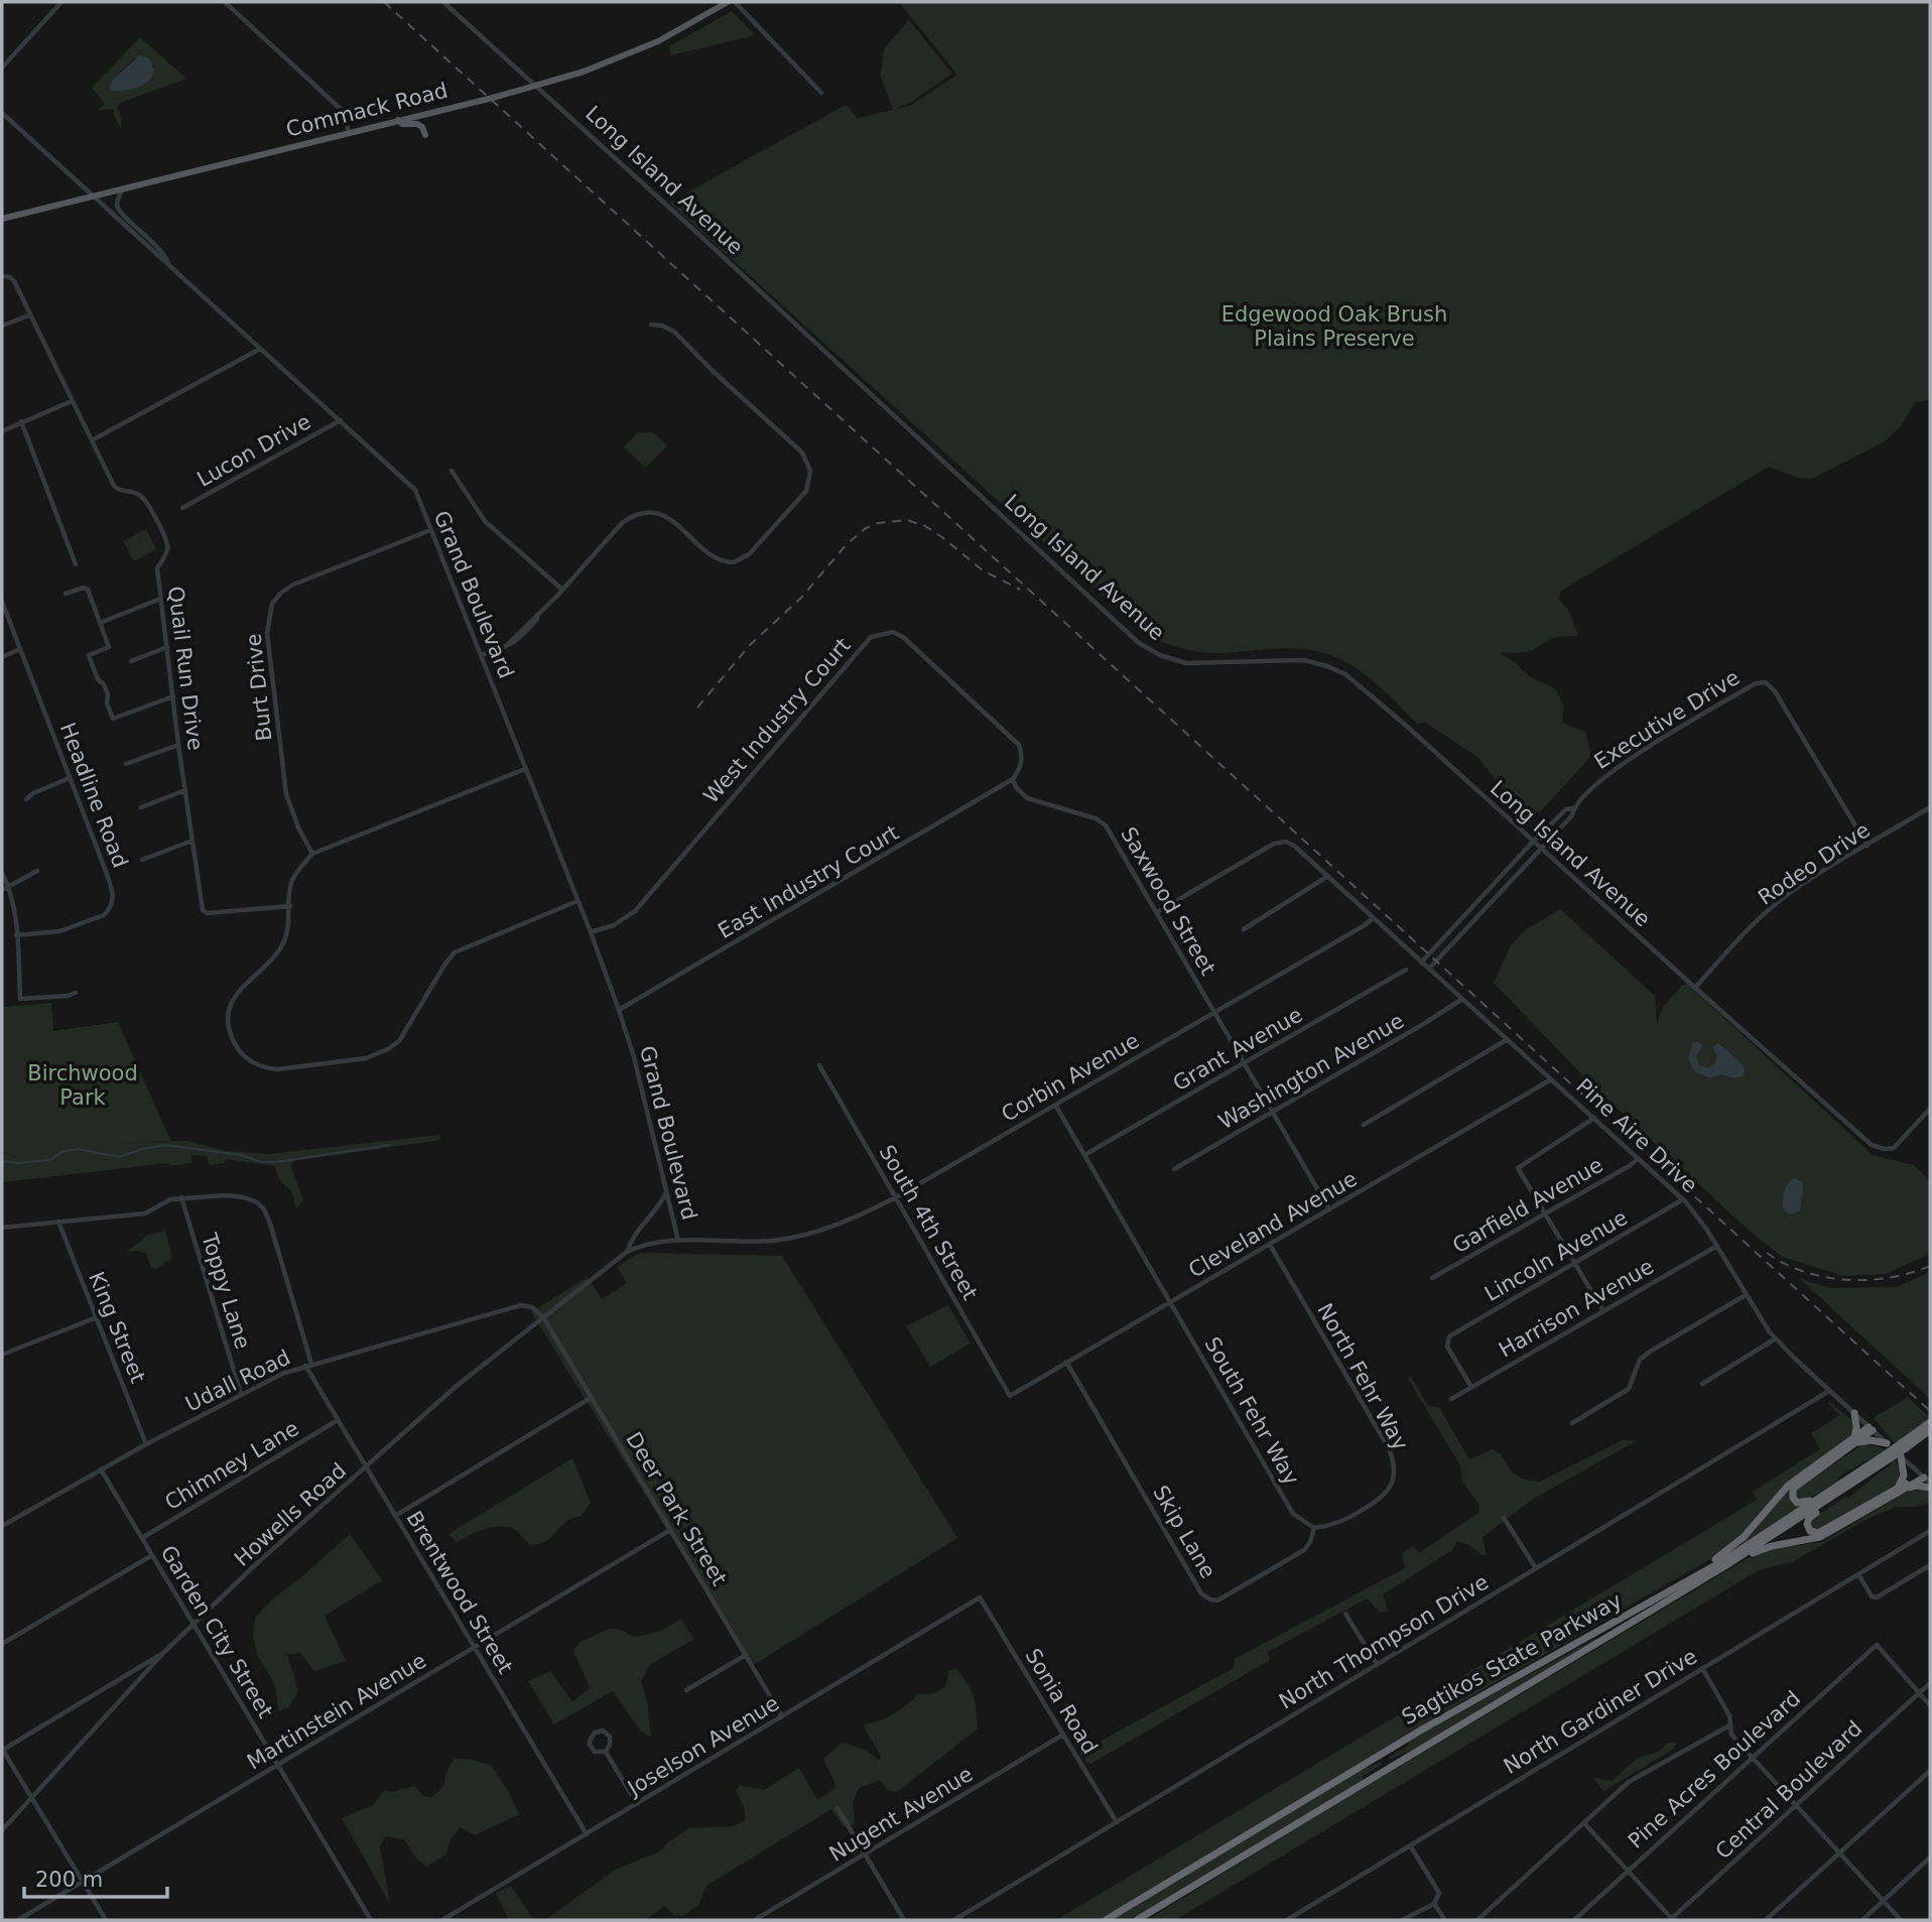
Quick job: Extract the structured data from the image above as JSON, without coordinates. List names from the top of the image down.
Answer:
{
  "streets": {
    "highway": ["Sagtikos State Parkway"],
    "main road": ["Commack Road"],
    "street": [
      "Long Island Avenue",
      "Lucon Drive",
      "Grand Boulevard",
      "Quail Run Drive",
      "Burt Drive",
      "Executive Drive",
      "West Industry Court",
      "Headline Road",
      "Rodeo Drive",
      "East Industry Court",
      "Saxwood Street",
      "Grant Avenue",
      "Washington Avenue",
      "Corbin Avenue",
      "Pine Aire Drive",
      "Garfield Avenue",
      "South 4th Street",
      "Cleveland Avenue",
      "Lincoln Avenue",
      "Toppy Lane",
      "Harrison Avenue",
      "King Street",
      "North Fehr Way",
      "Udall Road",
      "South Fehr Way",
      "Chimney Lane",
      "Deer Park Street",
      "Howells Road",
      "Skip Lane",
      "Brentwood Street",
      "Garden City Street",
      "North Thompson Drive",
      "Sonia Road",
      "Martinstein Avenue",
      "North Gardiner Drive",
      "Joselson Avenue",
      "Pine Acres Boulevard",
      "Central Boulevard",
      "Nugent Avenue"
    ]
  },
  "crossings": [
    ["Commack Road", "Long Island Avenue"],
    ["Commack Road", "Grand Boulevard"],
    ["Long Island Avenue", "Executive Drive"],
    ["Long Island Avenue", "Rodeo Drive"],
    ["Lucon Drive", "Grand Boulevard"],
    ["Grand Boulevard", "Burt Drive"],
    ["Grand Boulevard", "West Industry Court"],
    ["Grand Boulevard", "East Industry Court"],
    ["Grand Boulevard", "Corbin Avenue"],
    ["Executive Drive", "Rodeo Drive"],
    ["West Industry Court", "East Industry Court"],
    ["West Industry Court", "Saxwood Street"],
    ["East Industry Court", "Saxwood Street"],
    ["Saxwood Street", "Grant Avenue"],
    ["Saxwood Street", "Washington Avenue"],
    ["Saxwood Street", "Corbin Avenue"],
    ["Saxwood Street", "Pine Aire Drive"],
    ["Saxwood Street", "Cleveland Avenue"],
    ["Grant Avenue", "South Fehr Way"],
    ["Washington Avenue", "Pine Aire Drive"],
    ["Corbin Avenue", "Pine Aire Drive"],
    ["Corbin Avenue", "South 4th Street"],
    ["Corbin Avenue", "South Fehr Way"],
    ["Corbin Avenue", "Howells Road"],
    ["Pine Aire Drive", "Garfield Avenue"],
    ["Pine Aire Drive", "Cleveland Avenue"],
    ["Pine Aire Drive", "Lincoln Avenue"],
    ["Pine Aire Drive", "Harrison Avenue"],
    ["Pine Aire Drive", "North Thompson Drive"],
    ["South 4th Street", "Cleveland Avenue"],
    ["Cleveland Avenue", "North Fehr Way"],
    ["Cleveland Avenue", "South Fehr Way"],
    ["Cleveland Avenue", "Skip Lane"],
    ["Lincoln Avenue", "Harrison Avenue"],
    ["Toppy Lane", "Udall Road"],
    ["King Street", "Udall Road"],
    ["North Fehr Way", "South Fehr Way"],
    ["North Fehr Way", "Skip Lane"],
    ["Udall Road", "Deer Park Street"],
    ["Udall Road", "Howells Road"],
    ["Udall Road", "Brentwood Street"],
    ["Udall Road", "Garden City Street"],
    ["South Fehr Way", "Skip Lane"],
    ["Chimney Lane", "Brentwood Street"],
    ["Chimney Lane", "Garden City Street"],
    ["Deer Park Street", "Howells Road"],
    ["Deer Park Street", "Martinstein Avenue"],
    ["Deer Park Street", "Joselson Avenue"],
    ["Howells Road", "Brentwood Street"],
    ["Howells Road", "Garden City Street"],
    ["Brentwood Street", "Martinstein Avenue"],
    ["Brentwood Street", "Joselson Avenue"],
    ["Garden City Street", "Martinstein Avenue"],
    ["North Thompson Drive", "Sonia Road"],
    ["Sonia Road", "Joselson Avenue"],
    ["Sonia Road", "Nugent Avenue"],
    ["Pine Acres Boulevard", "Central Boulevard"]
  ],
  "parks": ["Edgewood Oak Brush Plains Preserve", "Birchwood Park"],
  "scale_bar": "200 m"
}
